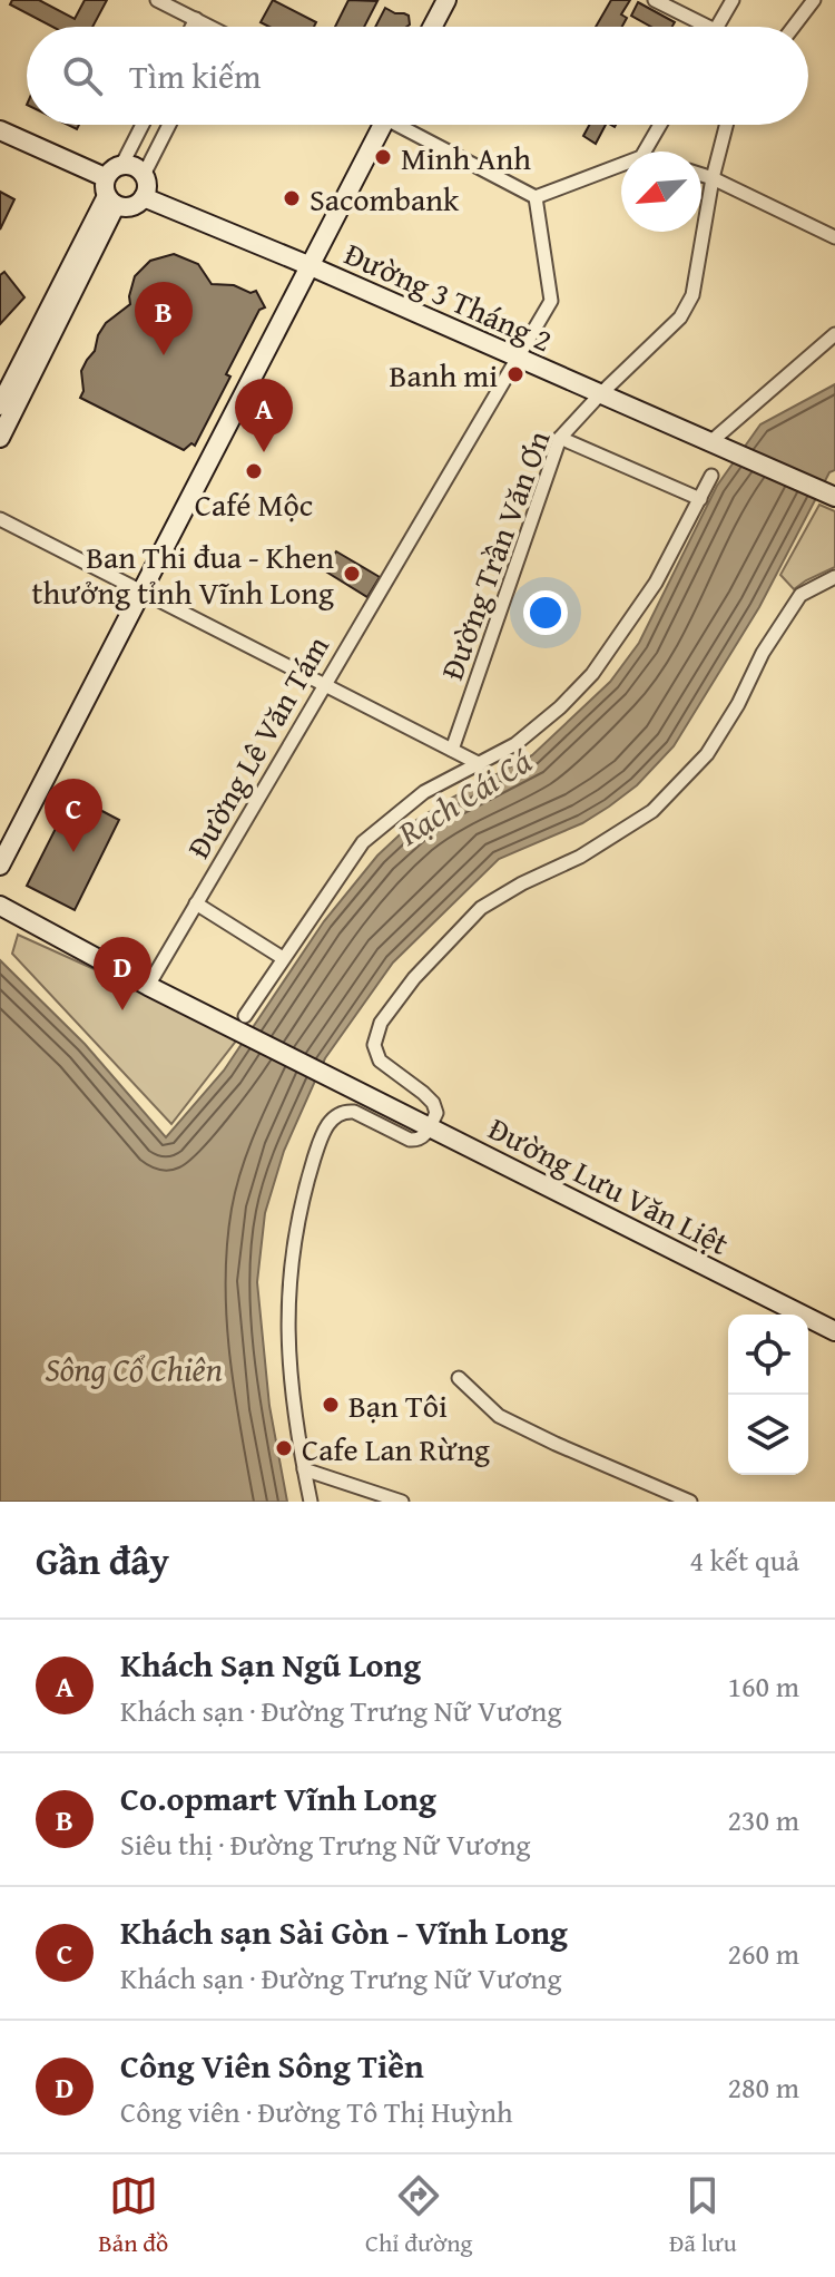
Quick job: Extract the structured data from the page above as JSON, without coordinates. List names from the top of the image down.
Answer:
{
  "streets": {
    "main road": ["Đường 3 Tháng 2", "Đường Lưu Văn Liệt"],
    "street": ["Đường Trần Văn Ơn", "Đường Lê Văn Tám"]
  },
  "crossings": [
    ["Đường 3 Tháng 2", "Đường Trần Văn Ơn"],
    ["Đường 3 Tháng 2", "Đường Lê Văn Tám"],
    ["Đường Lê Văn Tám", "Đường Lưu Văn Liệt"]
  ],
  "water": ["Rạch Cái Cá", "Sông Cổ Chiên"],
  "places": [
    "Minh Anh",
    "Sacombank",
    "Banh mi",
    "Café Mộc",
    "Ban Thi đua - Khen thưởng tỉnh Vĩnh Long",
    "Bạn Tôi",
    "Cafe Lan Rừng"
  ],
  "north": "bottom left",
  "page": {
    "search": "Tìm kiếm",
    "pins": [
      "B",
      "A",
      "C",
      "D"
    ],
    "heading": ["Gần đây", "4 kết quả"],
    "list": [
      {
        "mark": "A",
        "name": "Khách Sạn Ngũ Long",
        "note": "Khách sạn · Đường Trưng Nữ Vương",
        "value": "160 m"
      },
      {
        "mark": "B",
        "name": "Co.opmart Vĩnh Long",
        "note": "Siêu thị · Đường Trưng Nữ Vương",
        "value": "230 m"
      },
      {
        "mark": "C",
        "name": "Khách sạn Sài Gòn - Vĩnh Long",
        "note": "Khách sạn · Đường Trưng Nữ Vương",
        "value": "260 m"
      },
      {
        "mark": "D",
        "name": "Công Viên Sông Tiền",
        "note": "Công viên · Đường Tô Thị Huỳnh",
        "value": "280 m"
      }
    ],
    "nav": ["Bản đồ", "Chỉ đường", "Đã lưu"]
  }
}
